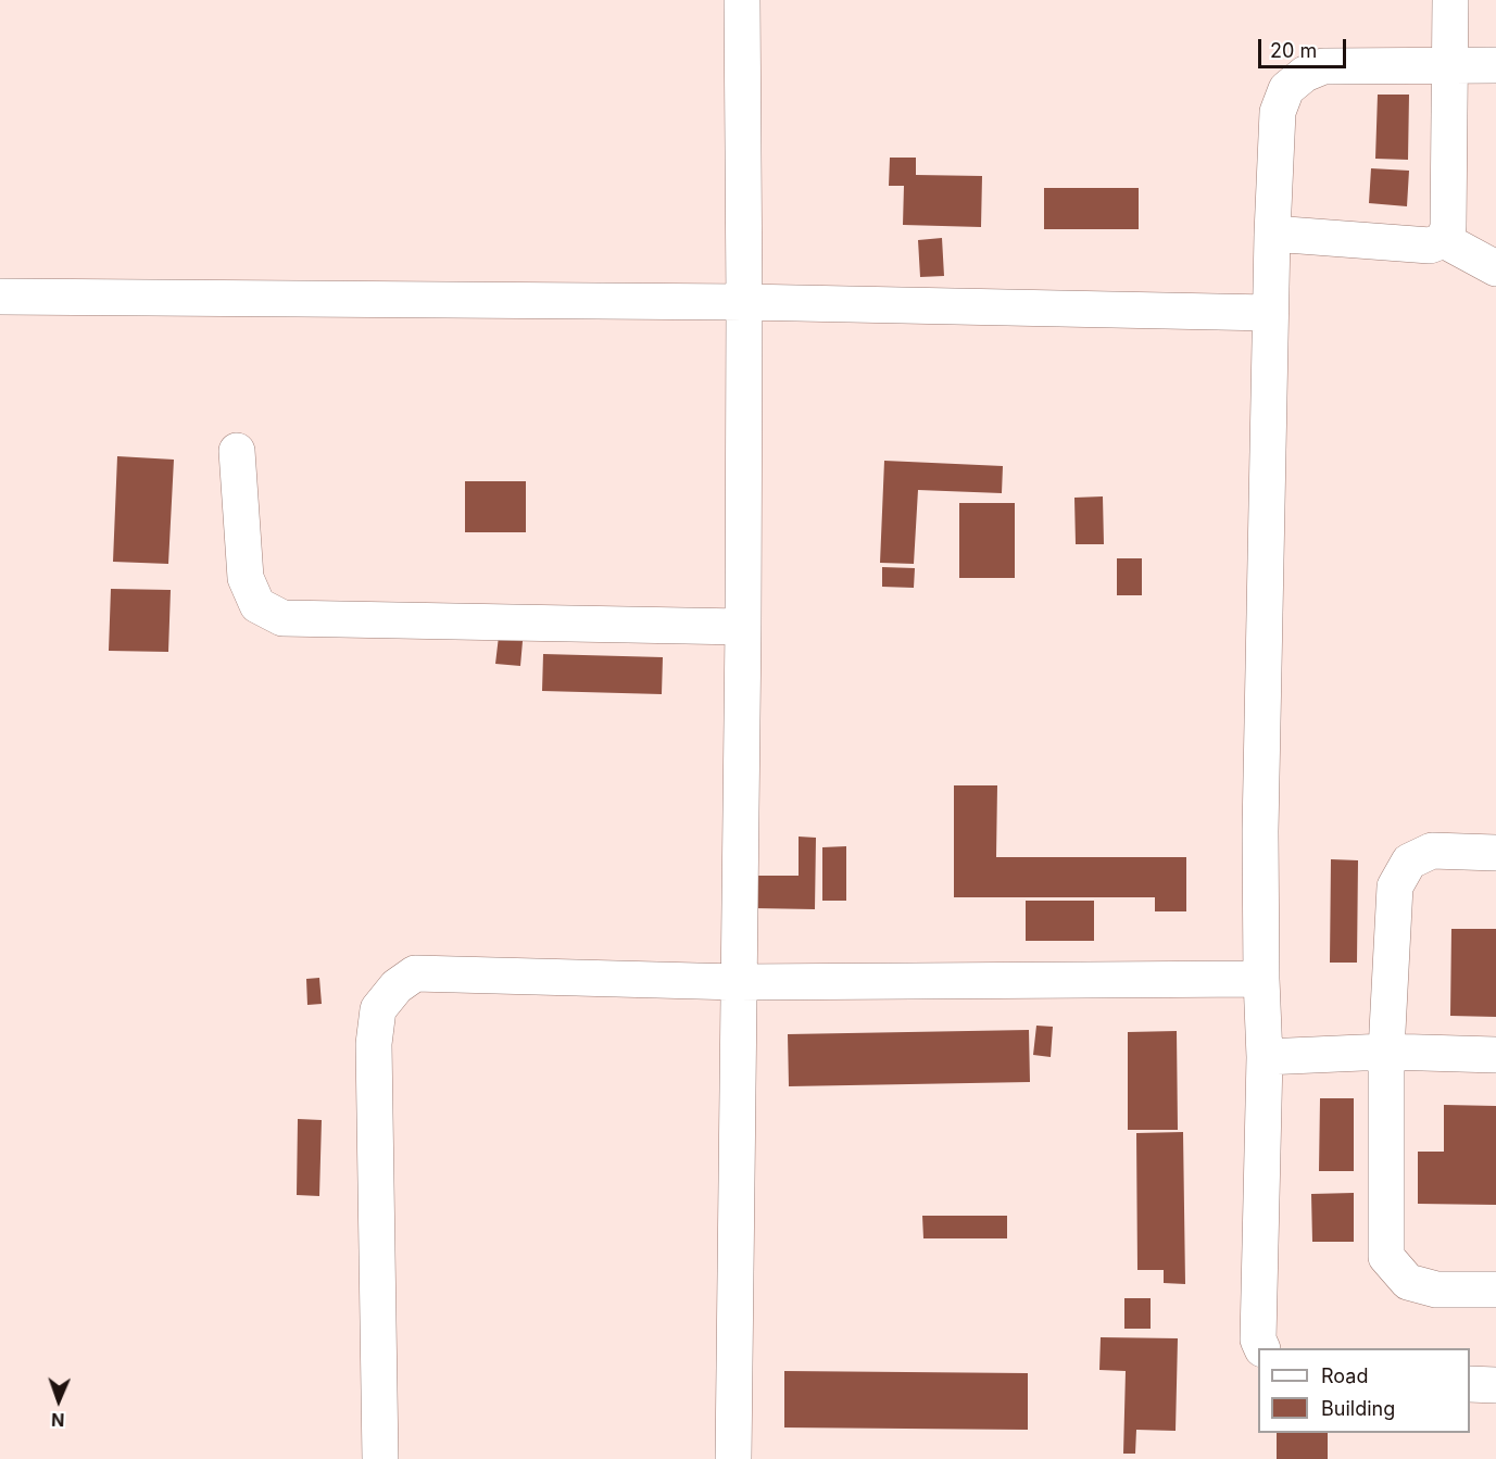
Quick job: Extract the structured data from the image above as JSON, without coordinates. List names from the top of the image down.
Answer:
{
  "legend": ["Road", "Building"],
  "scale_bar": "20 m",
  "north": "bottom"
}
